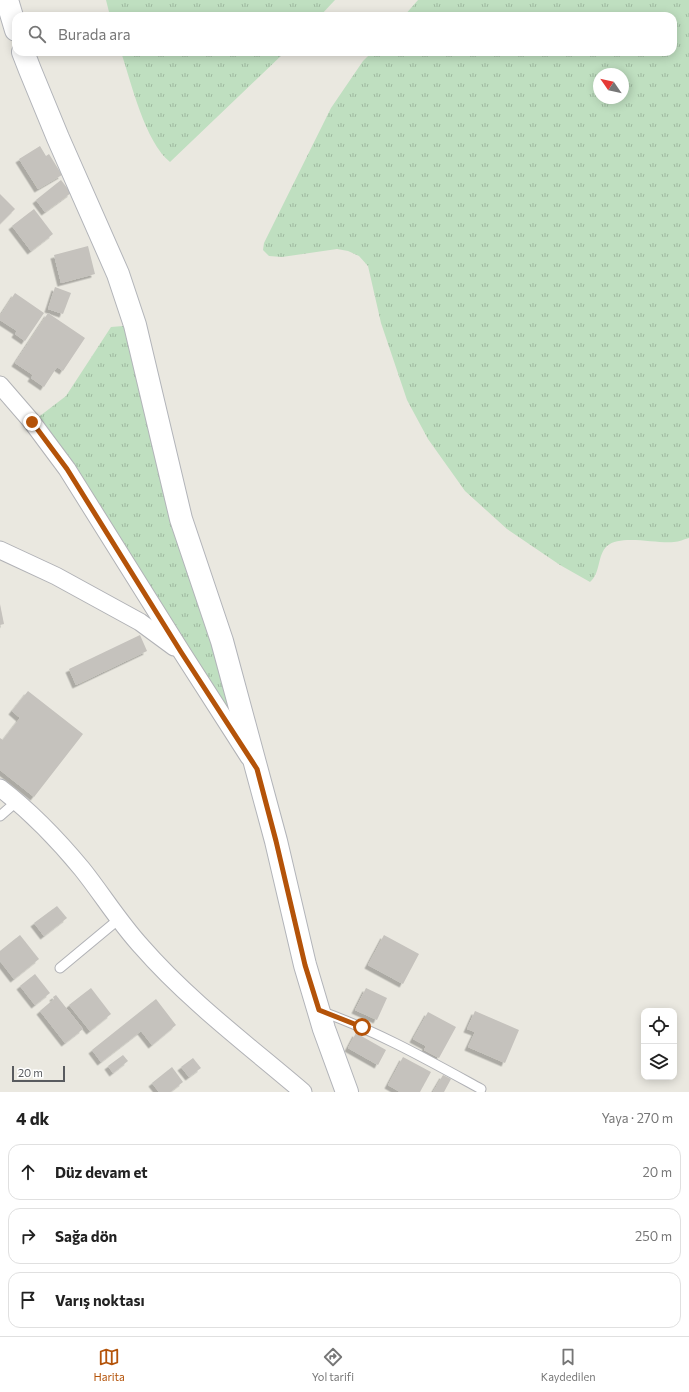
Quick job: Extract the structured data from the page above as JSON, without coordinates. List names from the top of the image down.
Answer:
{
  "scale_bar": "20 m",
  "north": "top left",
  "page": {
    "search": "Burada ara",
    "scale": "20 m",
    "heading": ["4 dk", "Yaya · 270 m"],
    "list": [
      ["Düz devam et", "20 m"],
      ["Sağa dön", "250 m"],
      "Varış noktası"
    ],
    "nav": ["Harita", "Yol tarifi", "Kaydedilen"]
  }
}
